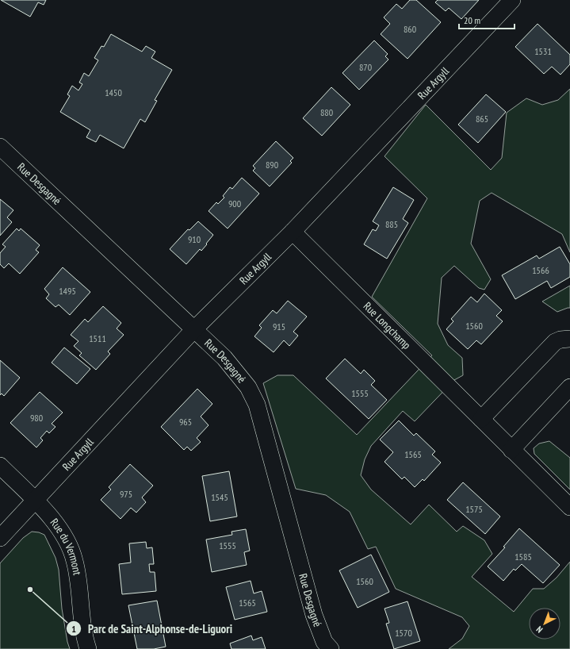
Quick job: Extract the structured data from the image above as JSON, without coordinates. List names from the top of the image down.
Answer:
{
  "streets": {
    "street": [
      "Rue Argyll",
      "Rue Desgagné",
      "Rue Longchamp",
      "Rue du Vermont"
    ]
  },
  "crossings": [
    ["Rue Argyll", "Rue Desgagné"],
    ["Rue Argyll", "Rue Longchamp"],
    ["Rue Argyll", "Rue du Vermont"]
  ],
  "places": ["Parc de Saint-Alphonse-de-Liguori"],
  "house_numbers": [
    "860",
    "1531",
    "870",
    "1450",
    "880",
    "865",
    "890",
    "900",
    "885",
    "910",
    "1566",
    "1495",
    "1560",
    "915",
    "1511",
    "1555",
    "980",
    "965",
    "1565",
    "975",
    "1545",
    "1575",
    "1555",
    "1585",
    "1560",
    "1565",
    "1570"
  ],
  "scale_bar": "20 m",
  "north": "bottom left"
}
